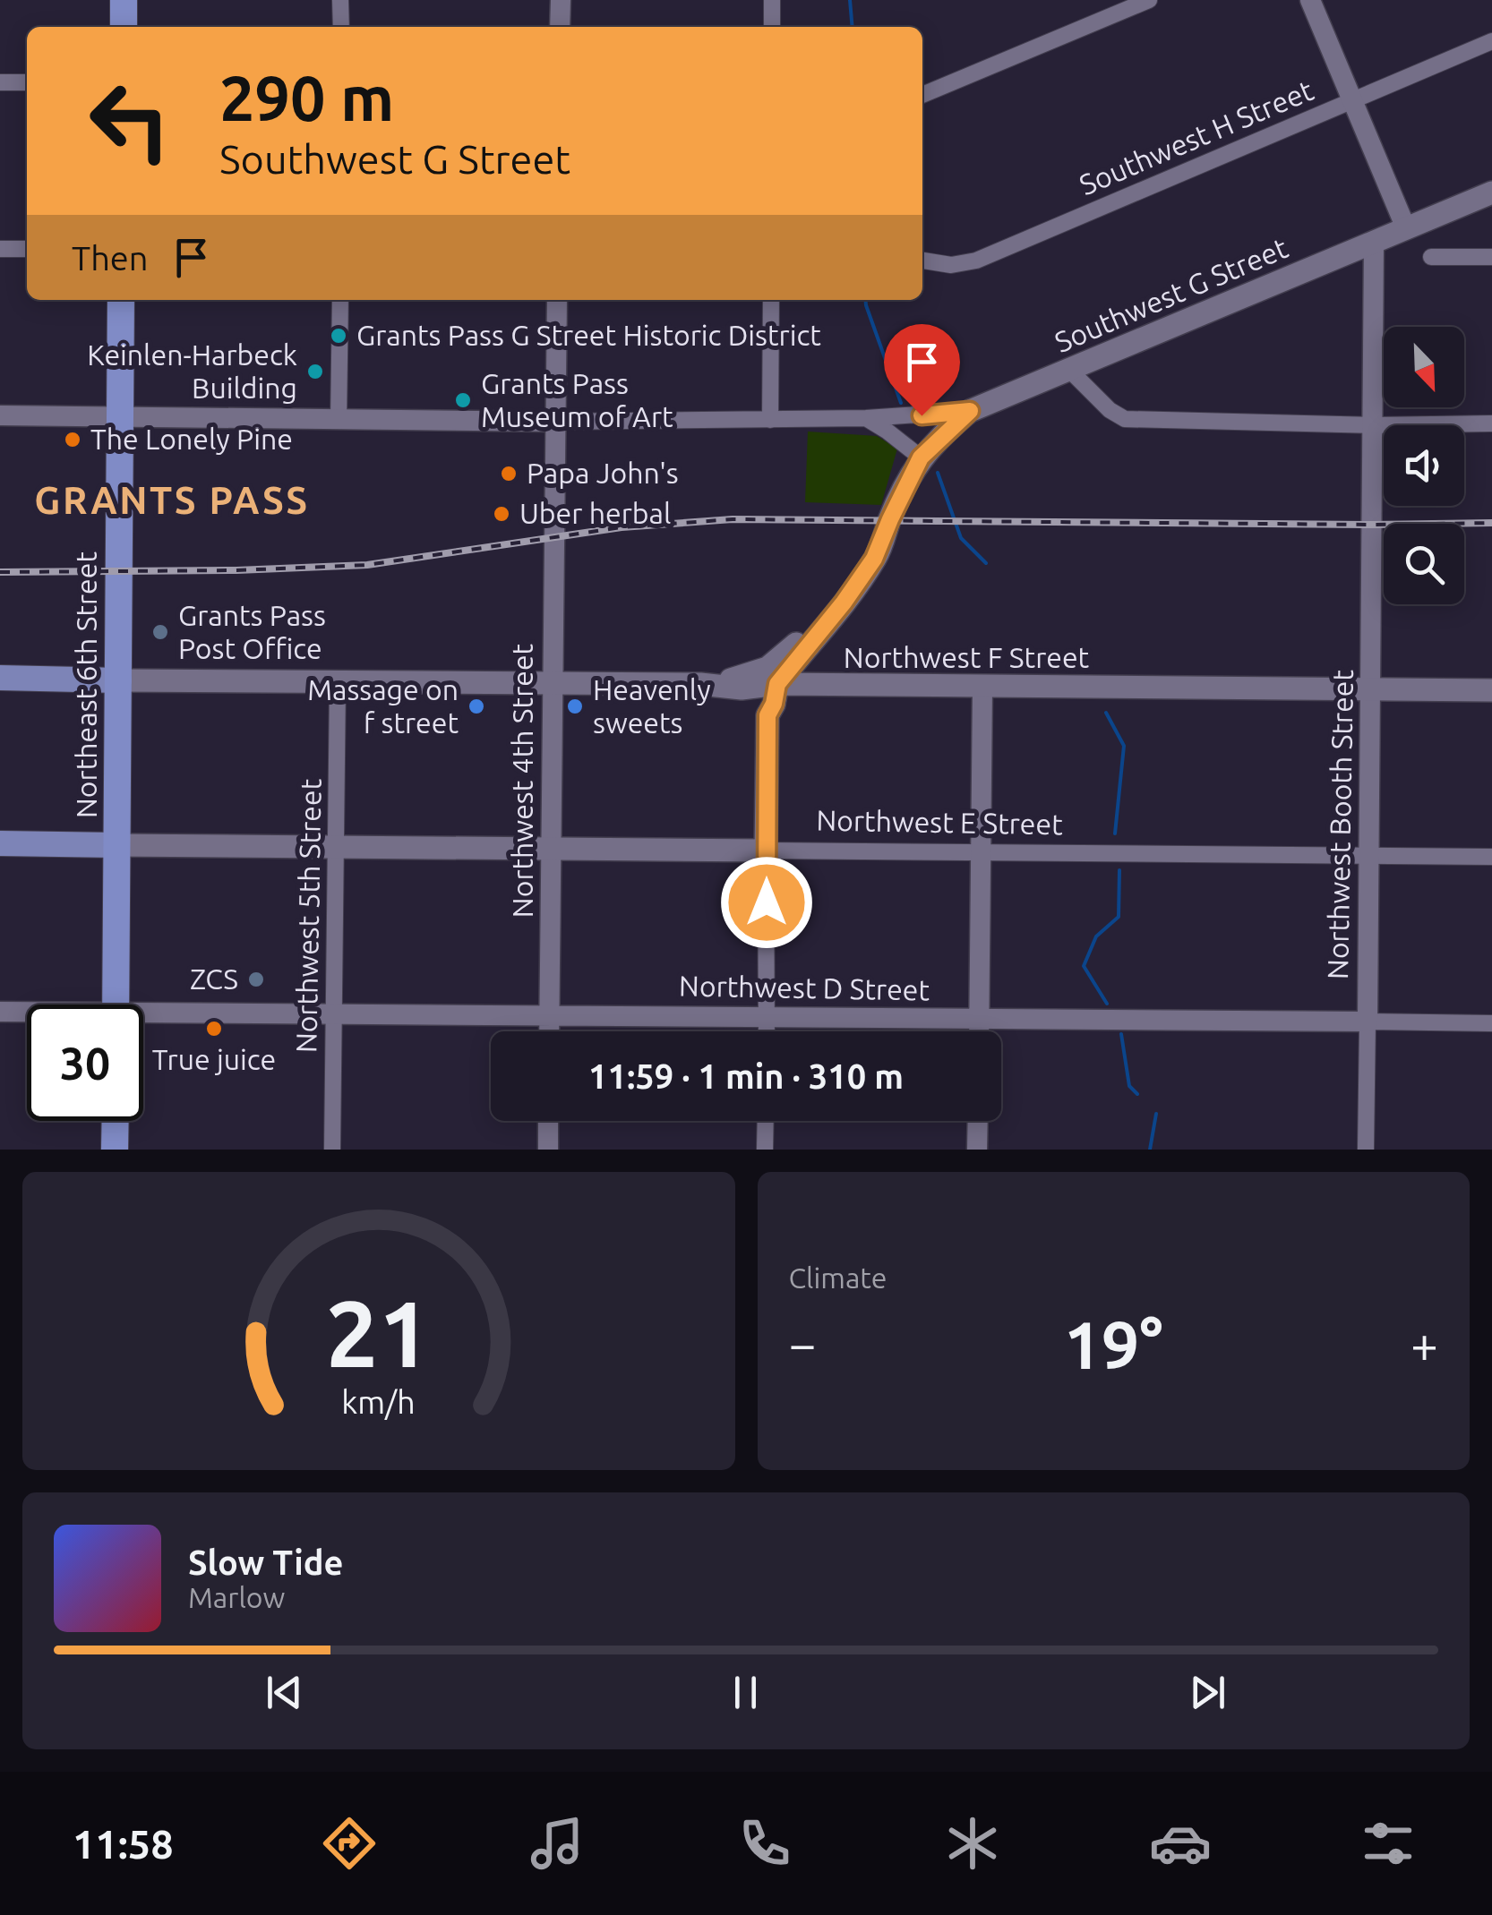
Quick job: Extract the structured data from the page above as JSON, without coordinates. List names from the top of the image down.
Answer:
{
  "streets": {
    "highway": ["Northeast 6th Street"],
    "main road": ["Southwest G Street", "Northwest F Street", "Northwest E Street"],
    "street": [
      "Southwest H Street",
      "Northwest 4th Street",
      "Northwest Booth Street",
      "Northwest 5th Street",
      "Northwest D Street"
    ]
  },
  "crossings": [
    ["Southwest G Street", "Northeast 6th Street"],
    ["Southwest G Street", "Northwest 4th Street"],
    ["Southwest G Street", "Northwest Booth Street"],
    ["Northwest F Street", "Northeast 6th Street"],
    ["Northwest F Street", "Northwest 4th Street"],
    ["Northwest F Street", "Northwest Booth Street"],
    ["Northwest F Street", "Northwest 5th Street"],
    ["Northeast 6th Street", "Northwest E Street"],
    ["Northwest 4th Street", "Northwest E Street"],
    ["Northwest 4th Street", "Northwest D Street"],
    ["Northwest E Street", "Northwest Booth Street"],
    ["Northwest E Street", "Northwest 5th Street"],
    ["Northwest Booth Street", "Northwest D Street"],
    ["Northwest 5th Street", "Northwest D Street"]
  ],
  "districts": ["GRANTS PASS"],
  "places": [
    "Grants Pass G Street Historic District",
    "Keinlen-Harbeck Building",
    "Grants Pass Museum of Art",
    "The Lonely Pine",
    "Papa John's",
    "Uber herbal",
    "Grants Pass Post Office",
    "Massage on f street",
    "Heavenly sweets",
    "ZCS",
    "True juice"
  ],
  "north": "bottom right",
  "page": {
    "turn": ["290 m", "Southwest G Street"],
    "then": "Then",
    "limit": "30",
    "trip": "11:59 · 1 min · 310 m",
    "tile": "Climate",
    "heat": ["−", "19°", "+"],
    "song": ["Slow Tide", "Marlow"],
    "tabs": "11:58",
    "gauge": ["21", "km/h"]
  }
}
